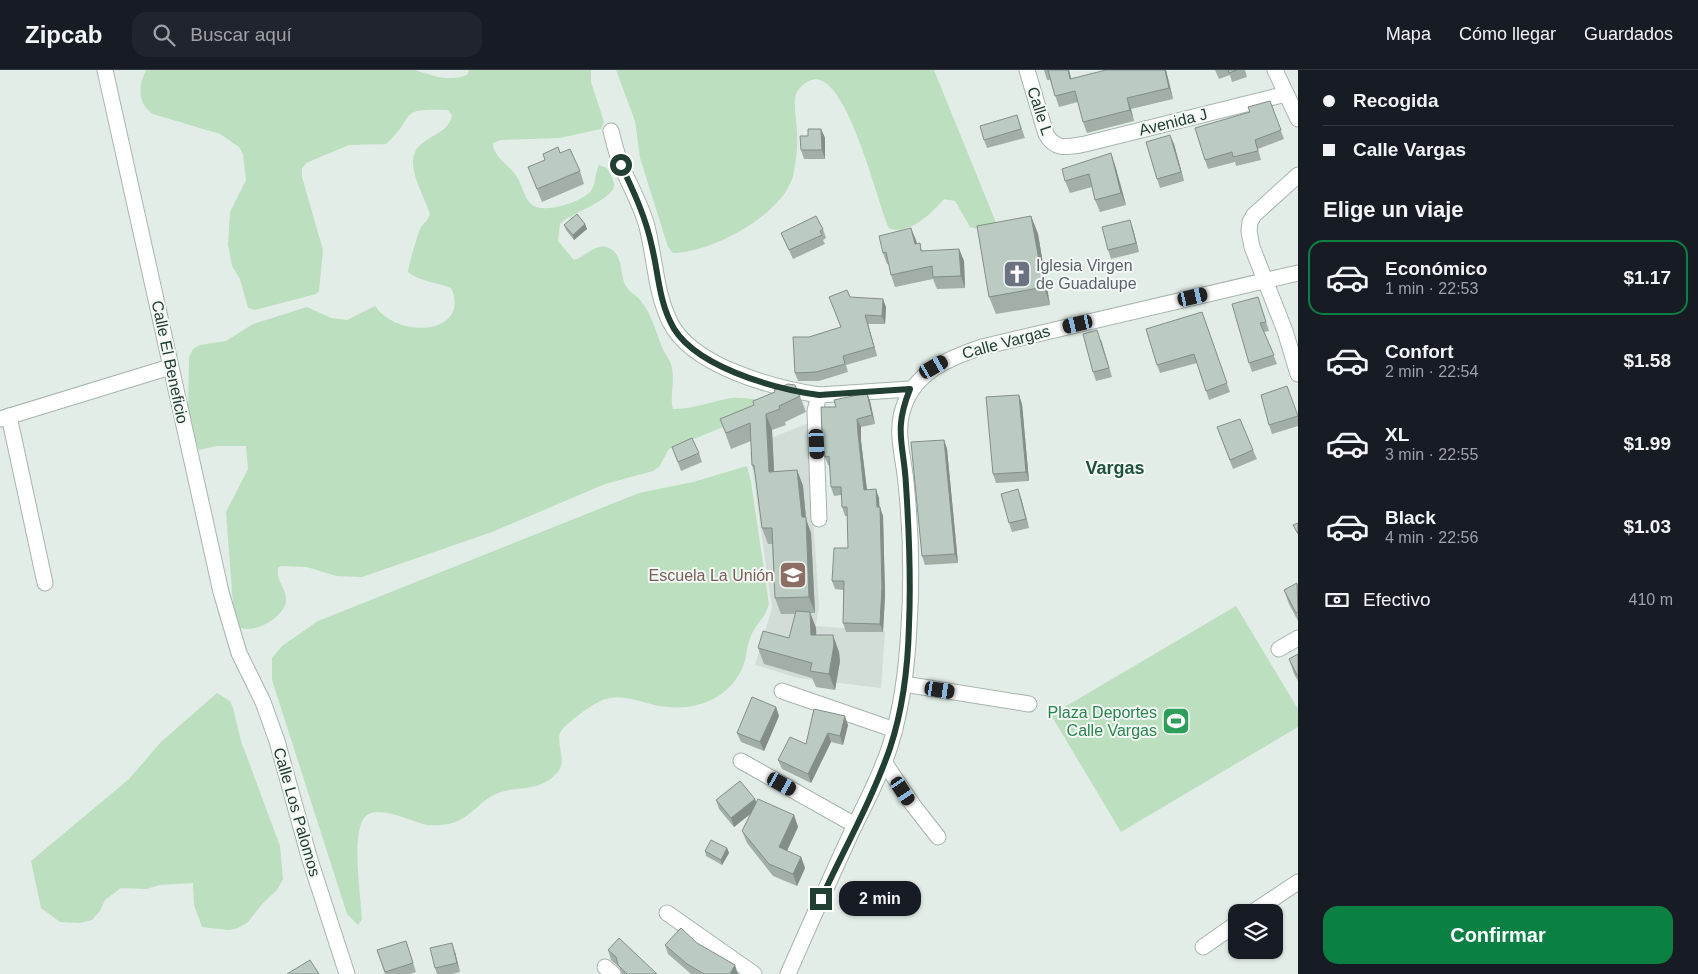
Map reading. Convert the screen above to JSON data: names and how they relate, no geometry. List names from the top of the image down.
{
  "streets": {
    "street": [
      "Calle L",
      "Avenida J",
      "Calle Vargas",
      "Calle El Beneficio",
      "Calle Los Palomos"
    ]
  },
  "crossings": [
    ["Calle L", "Avenida J"],
    ["Calle El Beneficio", "Calle Los Palomos"]
  ],
  "districts": ["Vargas"],
  "places": {
    "church": ["Iglesia Virgen de Guadalupe"],
    "school or university": ["Escuela La Unión"],
    "sports": ["Plaza Deportes Calle Vargas"]
  },
  "page": {
    "header": "Zipcab",
    "search": "Buscar aquí",
    "nav": ["Mapa", "Cómo llegar", "Guardados"],
    "banner": ["Recogida", "Calle Vargas"],
    "heading": "Elige un viaje",
    "list": [
      {
        "name": "Económico",
        "note": "1 min · 22:53",
        "value": "$1.17"
      },
      {
        "name": "Confort",
        "note": "2 min · 22:54",
        "value": "$1.58"
      },
      {
        "name": "XL",
        "note": "3 min · 22:55",
        "value": "$1.99"
      },
      {
        "name": "Black",
        "note": "4 min · 22:56",
        "value": "$1.03"
      }
    ],
    "pay": ["Efectivo", "410 m"],
    "bubble": "2 min",
    "buttons": "Confirmar"
  }
}
